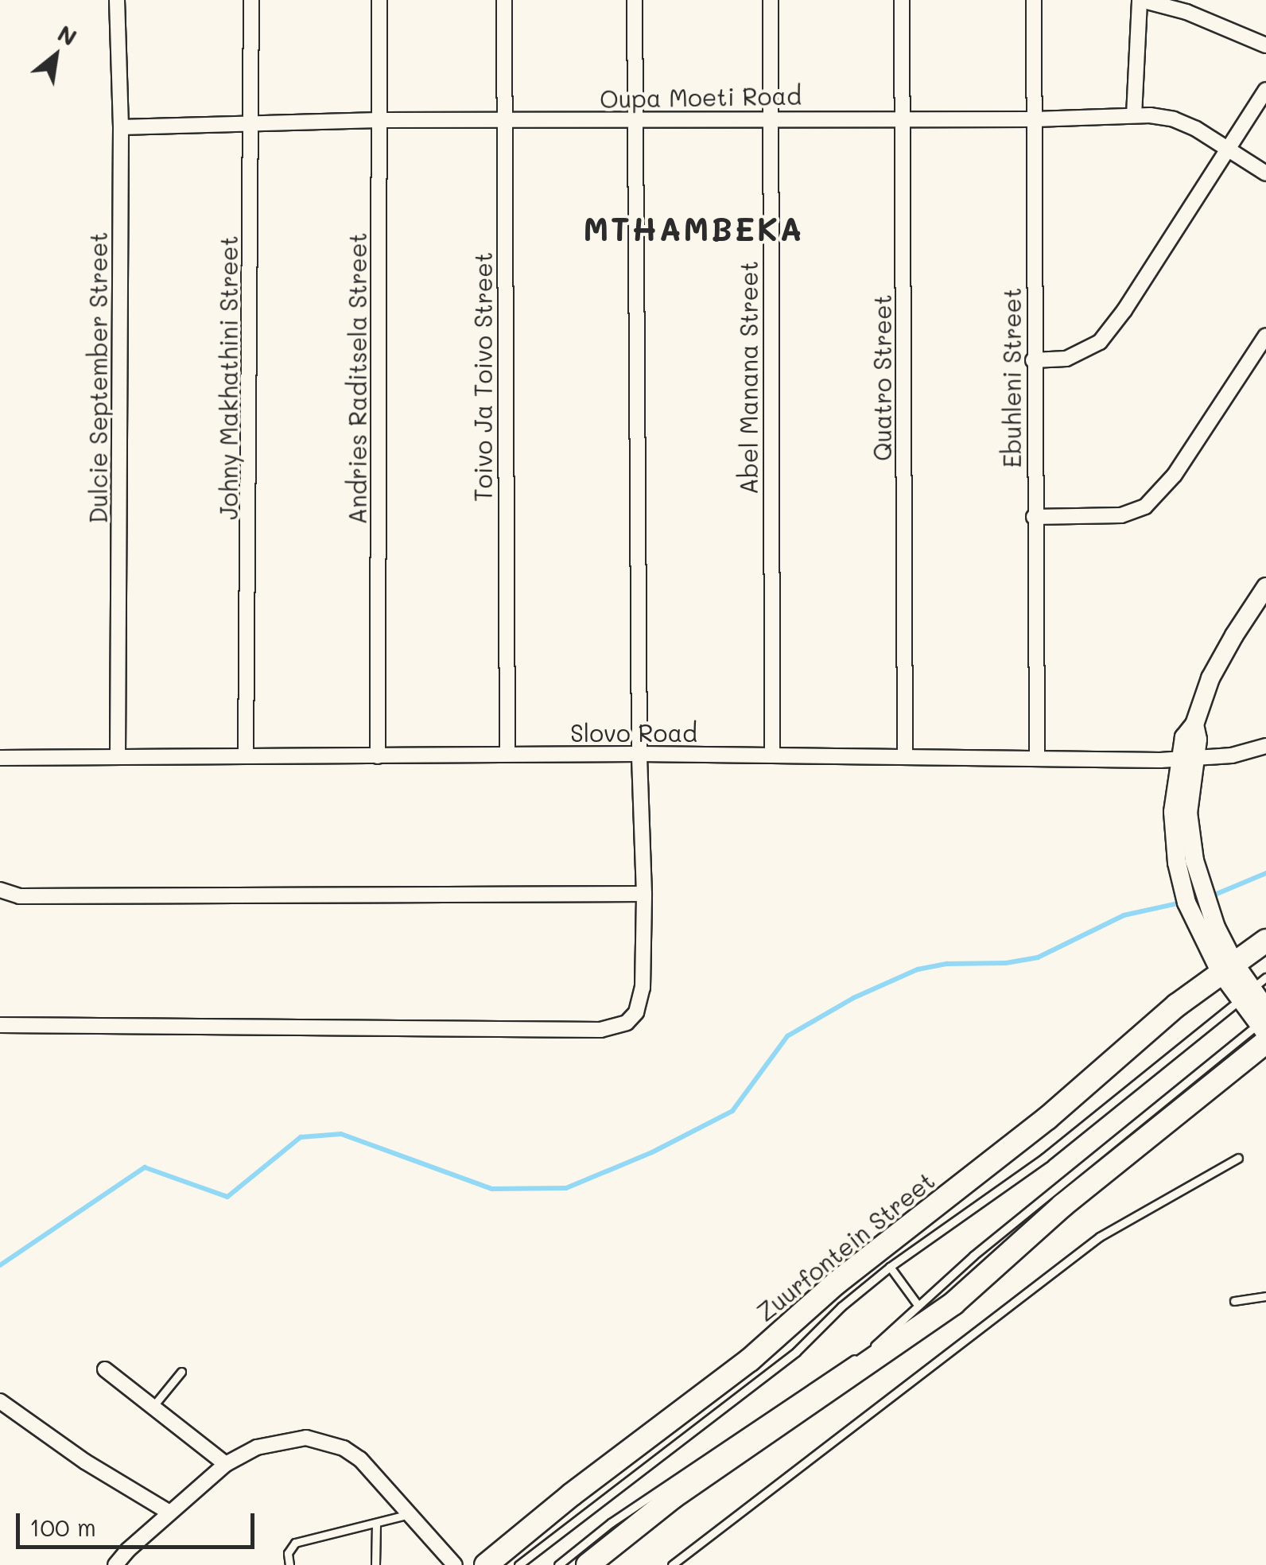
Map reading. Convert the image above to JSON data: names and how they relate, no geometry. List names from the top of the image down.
{
  "streets": {
    "main road": ["Zuurfontein Street"],
    "street": [
      "Oupa Moeti Road",
      "Toivo Ja Toivo Street",
      "Dulcie September Street",
      "Johny Makhathini Street",
      "Abel Manana Street",
      "Quatro Street",
      "Ebuhleni Street",
      "Andries Raditsela Street",
      "Slovo Road"
    ]
  },
  "crossings": [
    ["Oupa Moeti Road", "Toivo Ja Toivo Street"],
    ["Oupa Moeti Road", "Dulcie September Street"],
    ["Oupa Moeti Road", "Johny Makhathini Street"],
    ["Oupa Moeti Road", "Abel Manana Street"],
    ["Oupa Moeti Road", "Quatro Street"],
    ["Oupa Moeti Road", "Ebuhleni Street"],
    ["Oupa Moeti Road", "Andries Raditsela Street"],
    ["Toivo Ja Toivo Street", "Slovo Road"],
    ["Dulcie September Street", "Slovo Road"],
    ["Johny Makhathini Street", "Slovo Road"],
    ["Abel Manana Street", "Slovo Road"],
    ["Quatro Street", "Slovo Road"],
    ["Ebuhleni Street", "Slovo Road"],
    ["Andries Raditsela Street", "Slovo Road"]
  ],
  "districts": ["MTHAMBEKA"],
  "scale_bar": "100 m",
  "north": "top right"
}
